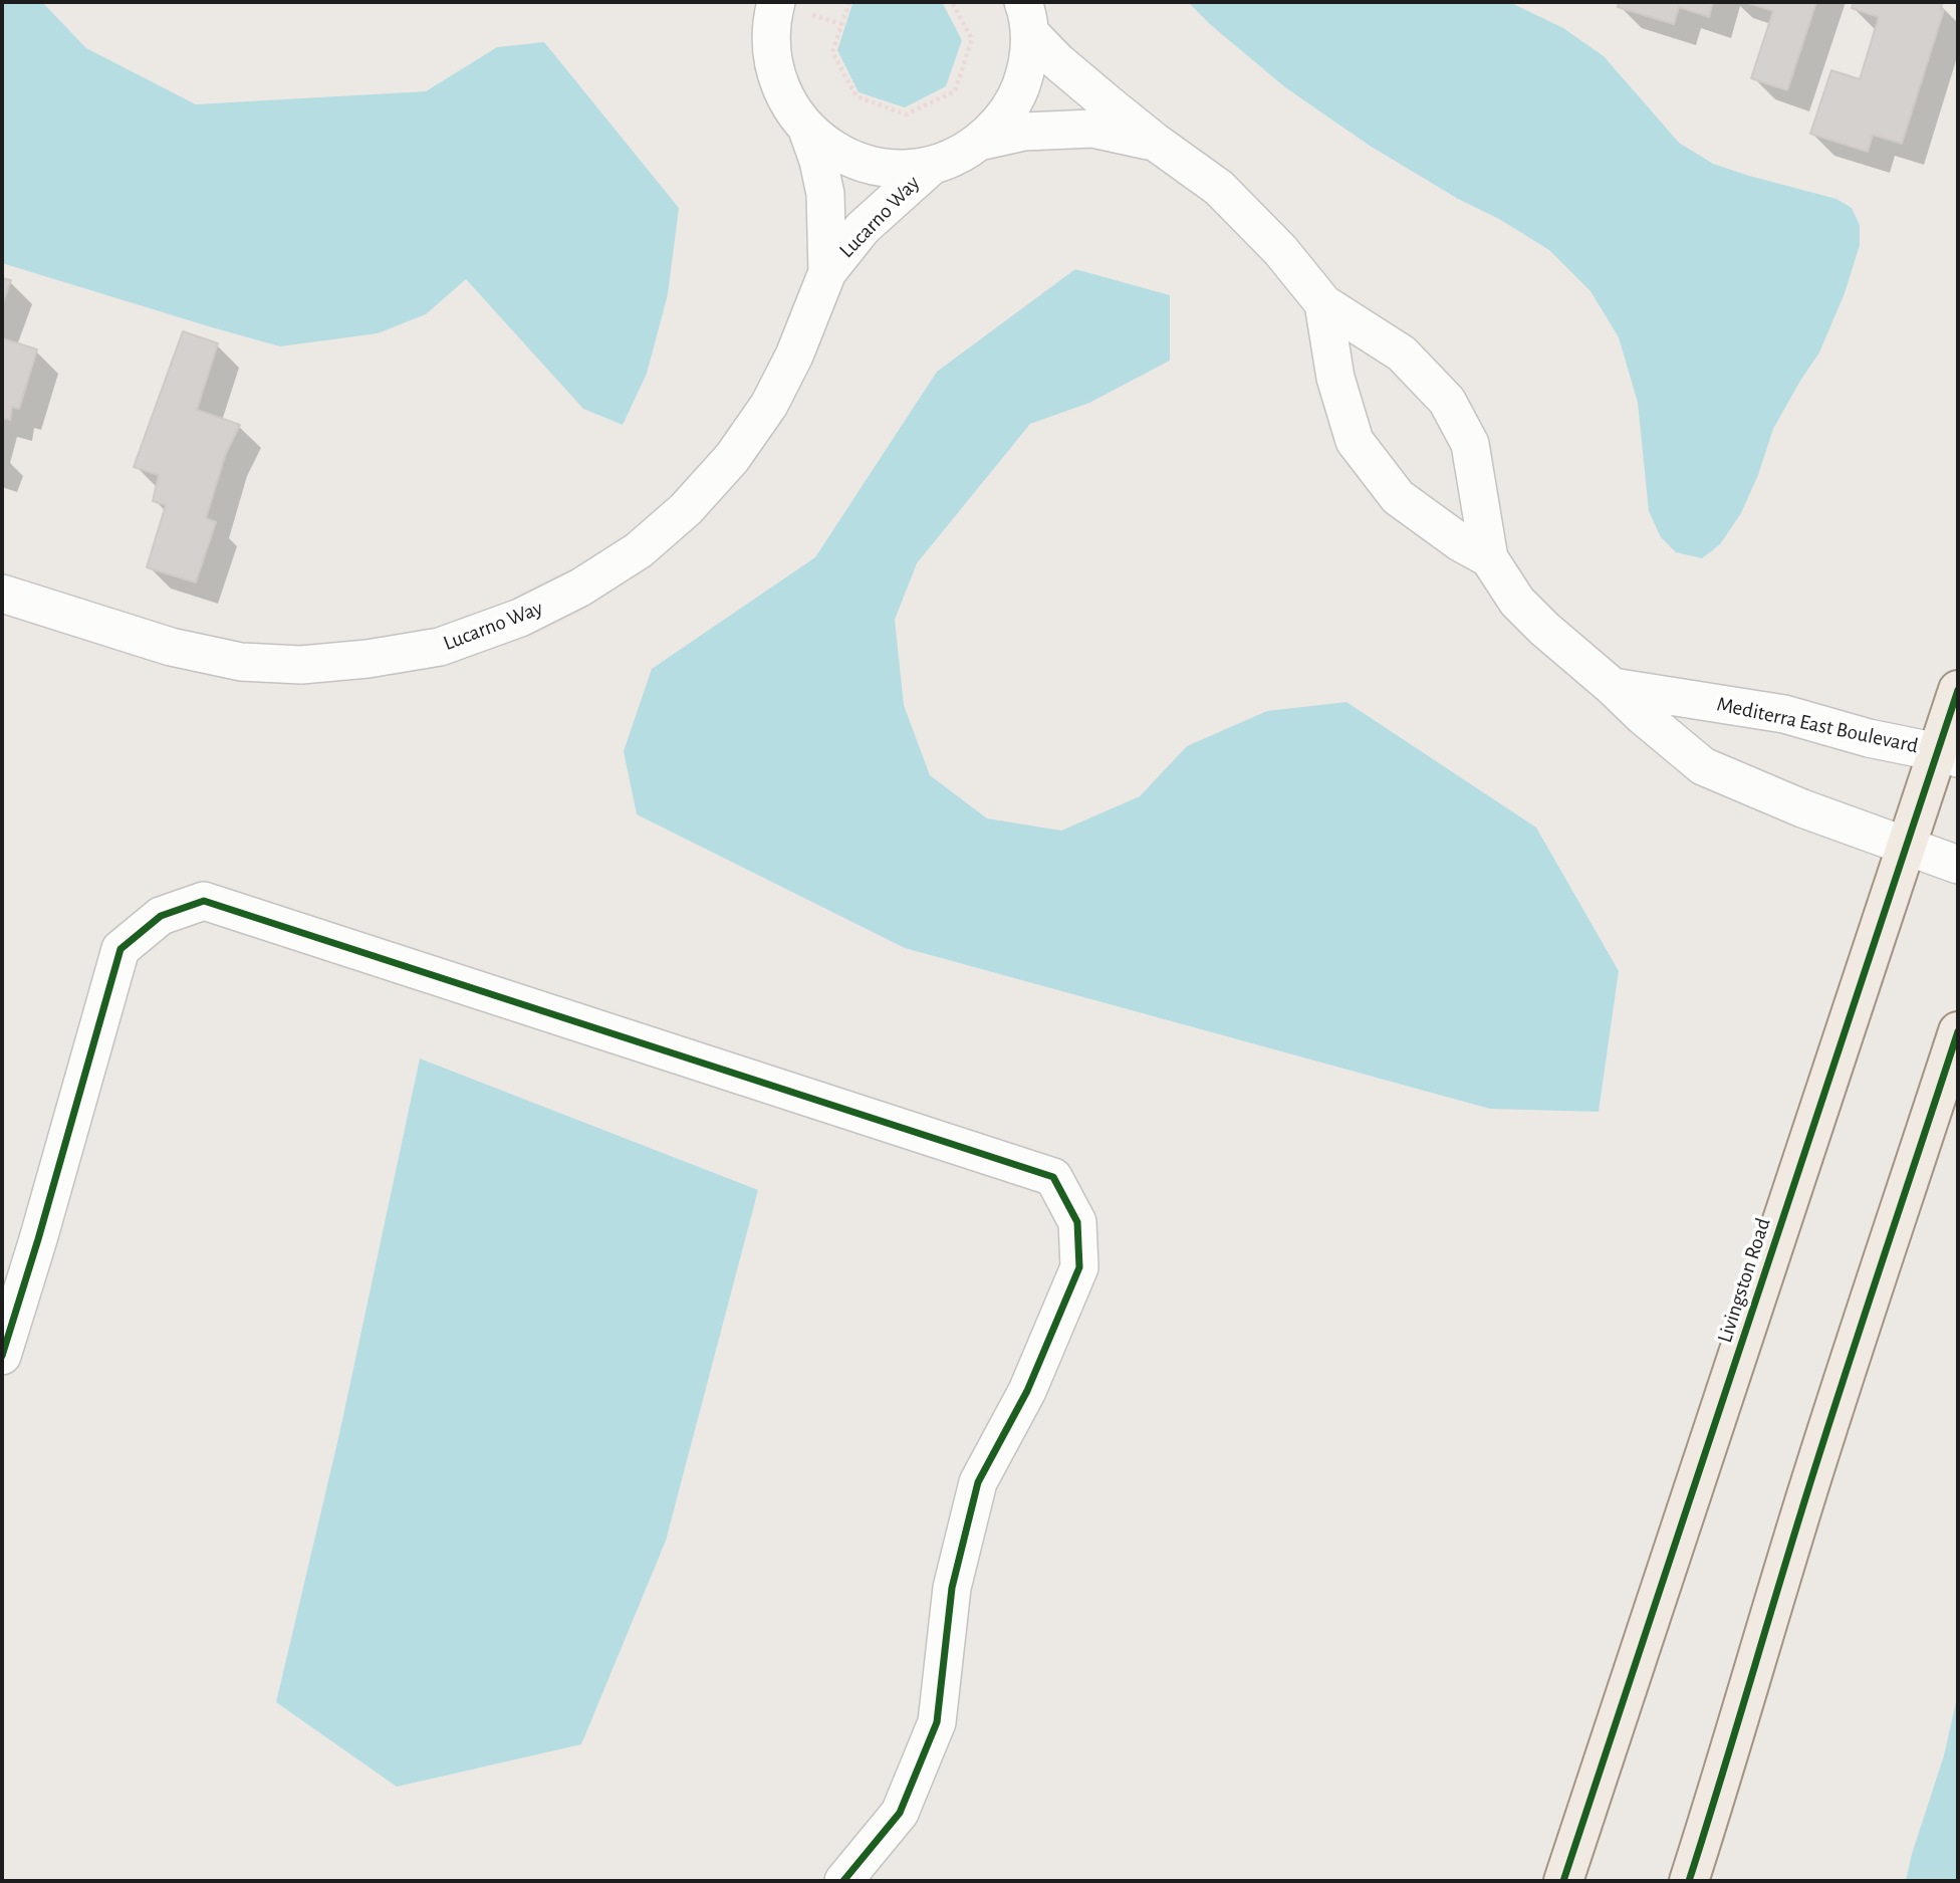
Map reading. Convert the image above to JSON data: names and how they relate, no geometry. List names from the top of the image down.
{
  "streets": {
    "main road": ["Livingston Road"],
    "street": ["Lucarno Way", "Mediterra East Boulevard"]
  },
  "crossings": [
    ["Mediterra East Boulevard", "Livingston Road"]
  ]
}
